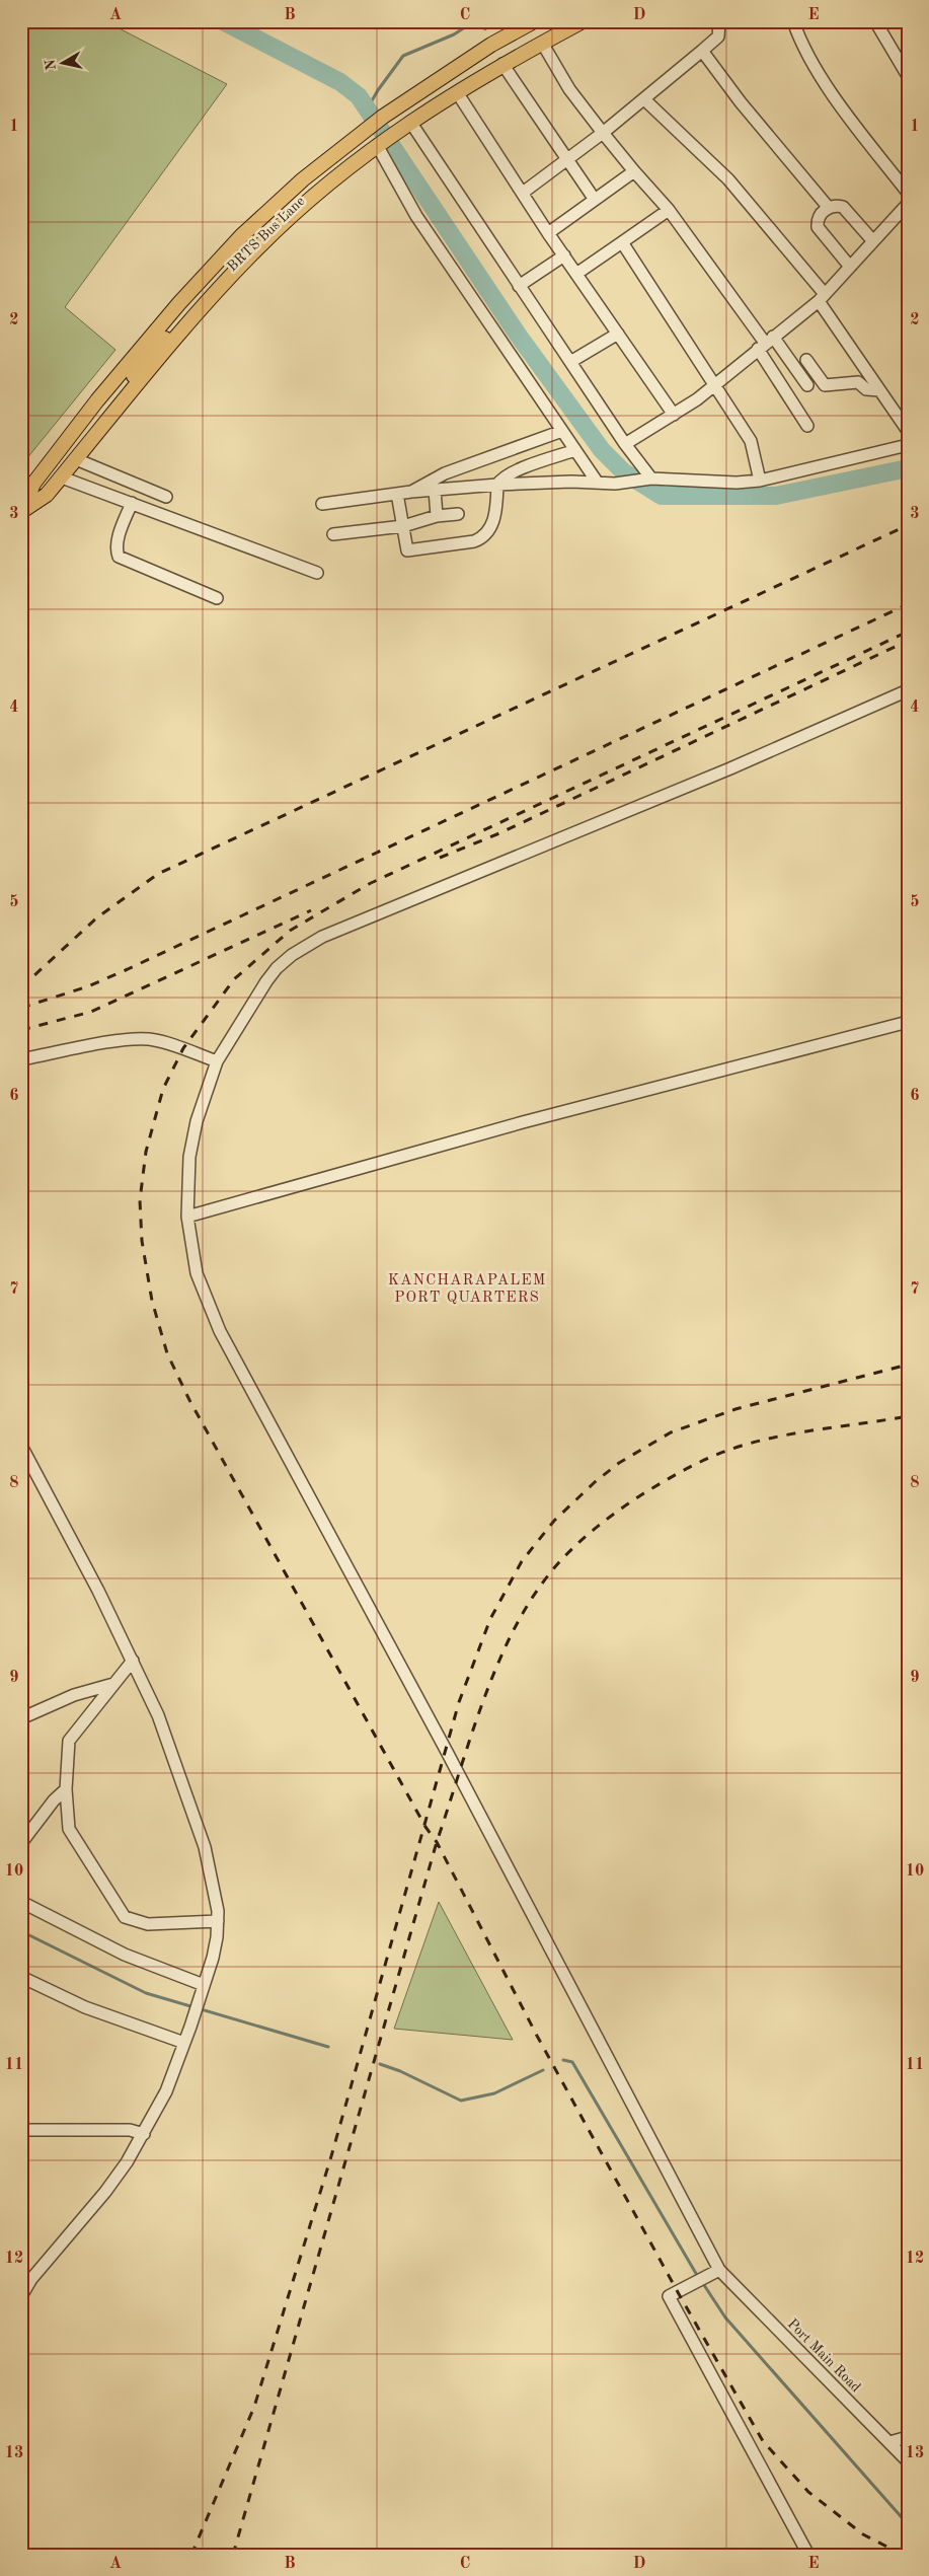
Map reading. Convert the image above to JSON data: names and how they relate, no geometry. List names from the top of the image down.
{
  "streets": {
    "main road": ["BRTS Bus Lane"],
    "street": ["Port Main Road"]
  },
  "districts": ["KANCHARAPALEM PORT QUARTERS"],
  "north": "left",
  "grid": {
    "columns": [
      "A",
      "B",
      "C",
      "D",
      "E"
    ],
    "rows": [
      "1",
      "2",
      "3",
      "4",
      "5",
      "6",
      "7",
      "8",
      "9",
      "10",
      "11",
      "12",
      "13"
    ]
  }
}
